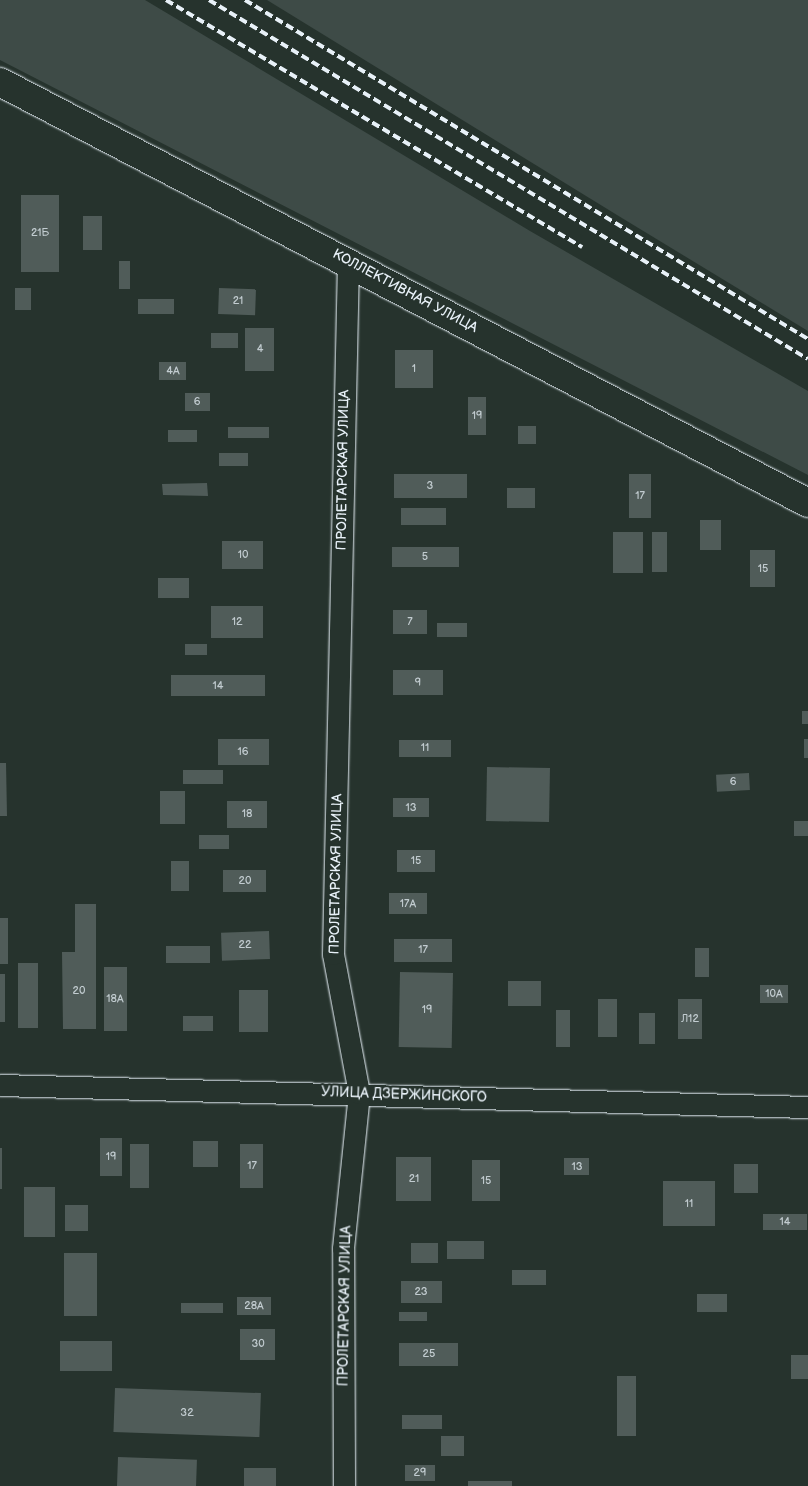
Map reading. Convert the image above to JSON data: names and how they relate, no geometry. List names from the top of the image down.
{
  "streets": {
    "street": ["КОЛЛЕКТИВНАЯ УЛИЦА", "ПРОЛЕТАРСКАЯ УЛИЦА", "УЛИЦА ДЗЕРЖИНСКОГО"]
  },
  "crossings": [
    ["КОЛЛЕКТИВНАЯ УЛИЦА", "ПРОЛЕТАРСКАЯ УЛИЦА"],
    ["ПРОЛЕТАРСКАЯ УЛИЦА", "УЛИЦА ДЗЕРЖИНСКОГО"]
  ],
  "house_numbers": [
    "21Б",
    "21",
    "4",
    "1",
    "4А",
    "6",
    "19",
    "3",
    "17",
    "10",
    "5",
    "15",
    "12",
    "7",
    "9",
    "14",
    "11",
    "16",
    "6",
    "13",
    "18",
    "15",
    "20",
    "17А",
    "22",
    "17",
    "20",
    "10А",
    "18А",
    "19",
    "Л12",
    "19",
    "17",
    "13",
    "21",
    "15",
    "11",
    "14",
    "23",
    "28А",
    "30",
    "25",
    "32",
    "29"
  ]
}
